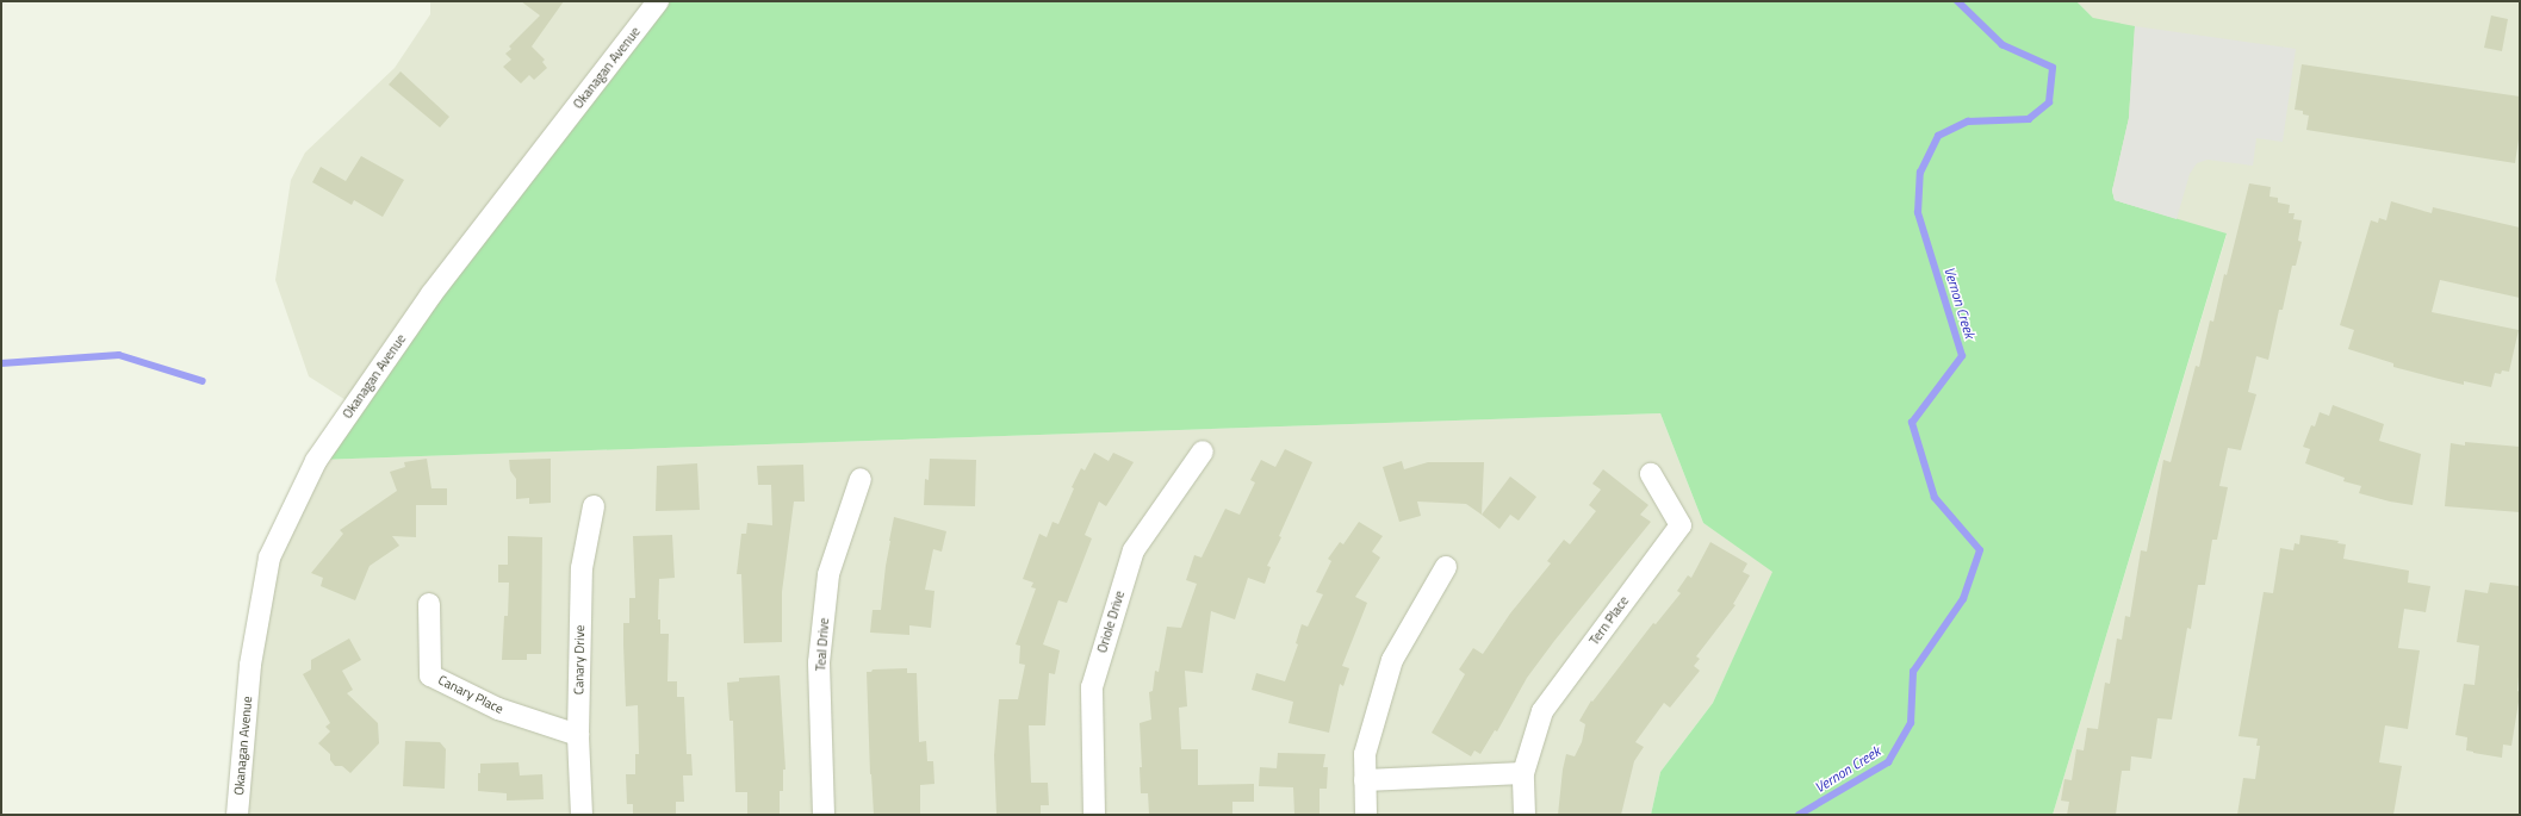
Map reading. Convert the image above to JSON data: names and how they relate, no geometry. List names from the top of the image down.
{
  "streets": {
    "street": [
      "Okanagan Avenue",
      "Tern Place",
      "Oriole Drive",
      "Teal Drive",
      "Canary Drive",
      "Canary Place"
    ]
  },
  "crossings": [
    ["Canary Drive", "Canary Place"]
  ],
  "water": ["Vernon Creek"]
}
